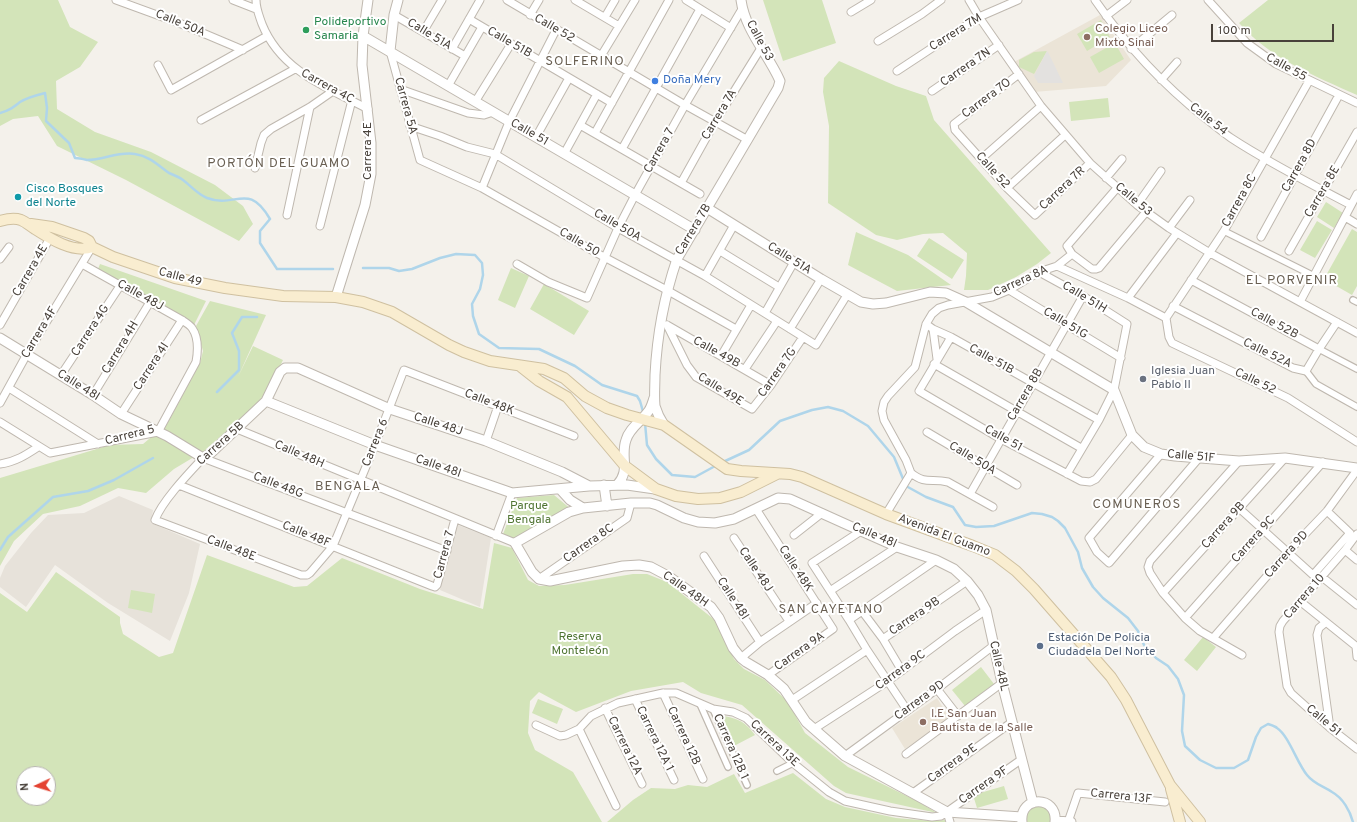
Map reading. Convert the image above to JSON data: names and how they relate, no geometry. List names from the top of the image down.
{
  "streets": {
    "main road": ["Calle 49", "Avenida El Guamo"],
    "street": [
      "Calle 50A",
      "Calle 52",
      "Carrera 7M",
      "Calle 51A",
      "Calle 53",
      "Calle 51B",
      "Carrera 7N",
      "Calle 55",
      "Carrera 4C",
      "Carrera 7O",
      "Carrera 5A",
      "Carrera 7A",
      "Calle 54",
      "Calle 51",
      "Carrera 4E",
      "Carrera 7",
      "Carrera 8D",
      "Carrera 7R",
      "Carrera 8E",
      "Carrera 8C",
      "Carrera 7B",
      "Calle 50",
      "Carrera 8A",
      "Calle 48J",
      "Calle 51H",
      "Calle 51G",
      "Calle 52B",
      "Carrera 4G",
      "Carrera 4F",
      "Carrera 4H",
      "Calle 49B",
      "Calle 52A",
      "Carrera 4I",
      "Carrera 7G",
      "Calle 48I",
      "Calle 49E",
      "Carrera 8B",
      "Calle 48K",
      "Carrera 5",
      "Carrera 6",
      "Carrera 5B",
      "Calle 48H",
      "Calle 51F",
      "Calle 48G",
      "Carrera 9B",
      "Calle 48F",
      "Calle 48l",
      "Carrera 9C",
      "Calle 48E",
      "Carrera 9D",
      "Carrera 10",
      "Carrera 9A",
      "Calle 48L",
      "Carrera 12B",
      "Carrera 12A 1",
      "Carrera 13E",
      "Carrera 12A",
      "Carrera 12B 1",
      "Carrera 9E",
      "Carrera 9F",
      "Carrera 13F"
    ]
  },
  "crossings": [
    ["Calle 50A", "Carrera 5A"],
    ["Calle 50A", "Carrera 7"],
    ["Calle 50A", "Carrera 7B"],
    ["Calle 50A", "Carrera 7G"],
    ["Calle 50A", "Carrera 8B"],
    ["Calle 52", "Carrera 7O"],
    ["Calle 52", "Carrera 7A"],
    ["Calle 52", "Carrera 7"],
    ["Calle 52", "Carrera 7R"],
    ["Calle 52", "Carrera 8C"],
    ["Calle 52", "Carrera 7B"],
    ["Carrera 7M", "Calle 53"],
    ["Calle 51A", "Carrera 7B"],
    ["Calle 51A", "Carrera 8A"],
    ["Calle 51A", "Carrera 7G"],
    ["Calle 53", "Carrera 7N"],
    ["Calle 53", "Carrera 7O"],
    ["Calle 53", "Carrera 7A"],
    ["Calle 53", "Carrera 7"],
    ["Calle 53", "Carrera 7R"],
    ["Calle 53", "Carrera 8C"],
    ["Calle 53", "Carrera 7B"],
    ["Calle 51B", "Carrera 8A"],
    ["Calle 51B", "Carrera 8B"],
    ["Calle 55", "Carrera 8D"],
    ["Calle 55", "Carrera 8C"],
    ["Carrera 4C", "Carrera 4E"],
    ["Carrera 5A", "Calle 51"],
    ["Carrera 5A", "Calle 50"],
    ["Calle 54", "Carrera 8D"],
    ["Calle 54", "Carrera 8E"],
    ["Calle 54", "Carrera 8C"],
    ["Calle 51", "Carrera 4E"],
    ["Calle 51", "Carrera 7"],
    ["Calle 51", "Carrera 7B"],
    ["Calle 51", "Carrera 8B"],
    ["Calle 51", "Calle 51F"],
    ["Calle 51", "Carrera 10"],
    ["Carrera 4E", "Avenida El Guamo"],
    ["Carrera 7", "Calle 50"],
    ["Carrera 7", "Calle 48H"],
    ["Carrera 7", "Calle 48G"],
    ["Carrera 7", "Calle 48F"],
    ["Carrera 8C", "Calle 52B"],
    ["Carrera 8C", "Calle 52A"],
    ["Carrera 8C", "Calle 48H"],
    ["Carrera 7B", "Calle 50"],
    ["Carrera 7B", "Calle 49B"],
    ["Carrera 7B", "Calle 49E"],
    ["Carrera 7B", "Avenida El Guamo"],
    ["Calle 49", "Avenida El Guamo"],
    ["Carrera 8A", "Calle 51H"],
    ["Carrera 8A", "Calle 51G"],
    ["Calle 48J", "Carrera 4G"],
    ["Calle 48J", "Carrera 4F"],
    ["Calle 48J", "Carrera 4H"],
    ["Calle 48J", "Carrera 4I"],
    ["Calle 48J", "Calle 48I"],
    ["Calle 48J", "Carrera 5"],
    ["Calle 48J", "Carrera 6"],
    ["Calle 48J", "Carrera 5B"],
    ["Calle 51H", "Calle 51G"],
    ["Calle 51H", "Carrera 8B"],
    ["Calle 51G", "Carrera 8B"],
    ["Carrera 4G", "Calle 48I"],
    ["Carrera 4F", "Calle 48I"],
    ["Carrera 4H", "Calle 48I"],
    ["Calle 49B", "Carrera 7G"],
    ["Calle 49B", "Calle 49E"],
    ["Carrera 4I", "Calle 48I"],
    ["Carrera 7G", "Calle 49E"],
    ["Calle 48I", "Carrera 5"],
    ["Calle 48I", "Carrera 6"],
    ["Calle 48I", "Carrera 5B"],
    ["Calle 48I", "Calle 48G"],
    ["Calle 48I", "Avenida El Guamo"],
    ["Calle 48K", "Carrera 6"],
    ["Calle 48K", "Calle 48l"],
    ["Calle 48K", "Carrera 9A"],
    ["Carrera 5", "Calle 48G"],
    ["Carrera 6", "Calle 48H"],
    ["Carrera 6", "Calle 48G"],
    ["Carrera 6", "Calle 48F"],
    ["Carrera 6", "Calle 48E"],
    ["Carrera 5B", "Calle 48H"],
    ["Carrera 5B", "Calle 48G"],
    ["Carrera 5B", "Calle 48F"],
    ["Carrera 5B", "Calle 48E"],
    ["Calle 48H", "Carrera 9C"],
    ["Calle 48H", "Carrera 9D"],
    ["Calle 48H", "Carrera 9A"],
    ["Calle 48H", "Carrera 13E"],
    ["Calle 48H", "Carrera 9E"],
    ["Calle 48H", "Carrera 9F"],
    ["Calle 51F", "Carrera 9B"],
    ["Calle 51F", "Carrera 9C"],
    ["Calle 51F", "Carrera 9D"],
    ["Carrera 9B", "Calle 48l"],
    ["Carrera 9B", "Calle 48L"],
    ["Calle 48l", "Calle 48L"],
    ["Carrera 9C", "Calle 48L"],
    ["Carrera 9D", "Calle 48L"],
    ["Calle 48L", "Carrera 9E"],
    ["Calle 48L", "Carrera 9F"],
    ["Carrera 12B", "Carrera 13E"],
    ["Carrera 12A 1", "Carrera 13E"],
    ["Carrera 13E", "Carrera 12A"],
    ["Carrera 13E", "Carrera 12B 1"],
    ["Carrera 13E", "Carrera 9F"]
  ],
  "districts": [
    "SOLFERINO",
    "PORTÓN DEL GUAMO",
    "EL PORVENIR",
    "BENGALA",
    "COMUNEROS",
    "SAN CAYETANO"
  ],
  "parks": ["Parque Bengala", "Reserva Monteleón"],
  "places": [
    "Polideportivo Samaria",
    "Colegio Liceo Mixto Sinai",
    "Doña Mery",
    "Cisco Bosques del Norte",
    "Iglesia Juan Pablo II",
    "Estación De Policia Ciudadela Del Norte",
    "I.E San Juan Bautista de la Salle"
  ],
  "scale_bar": "100 m",
  "north": "left"
}
